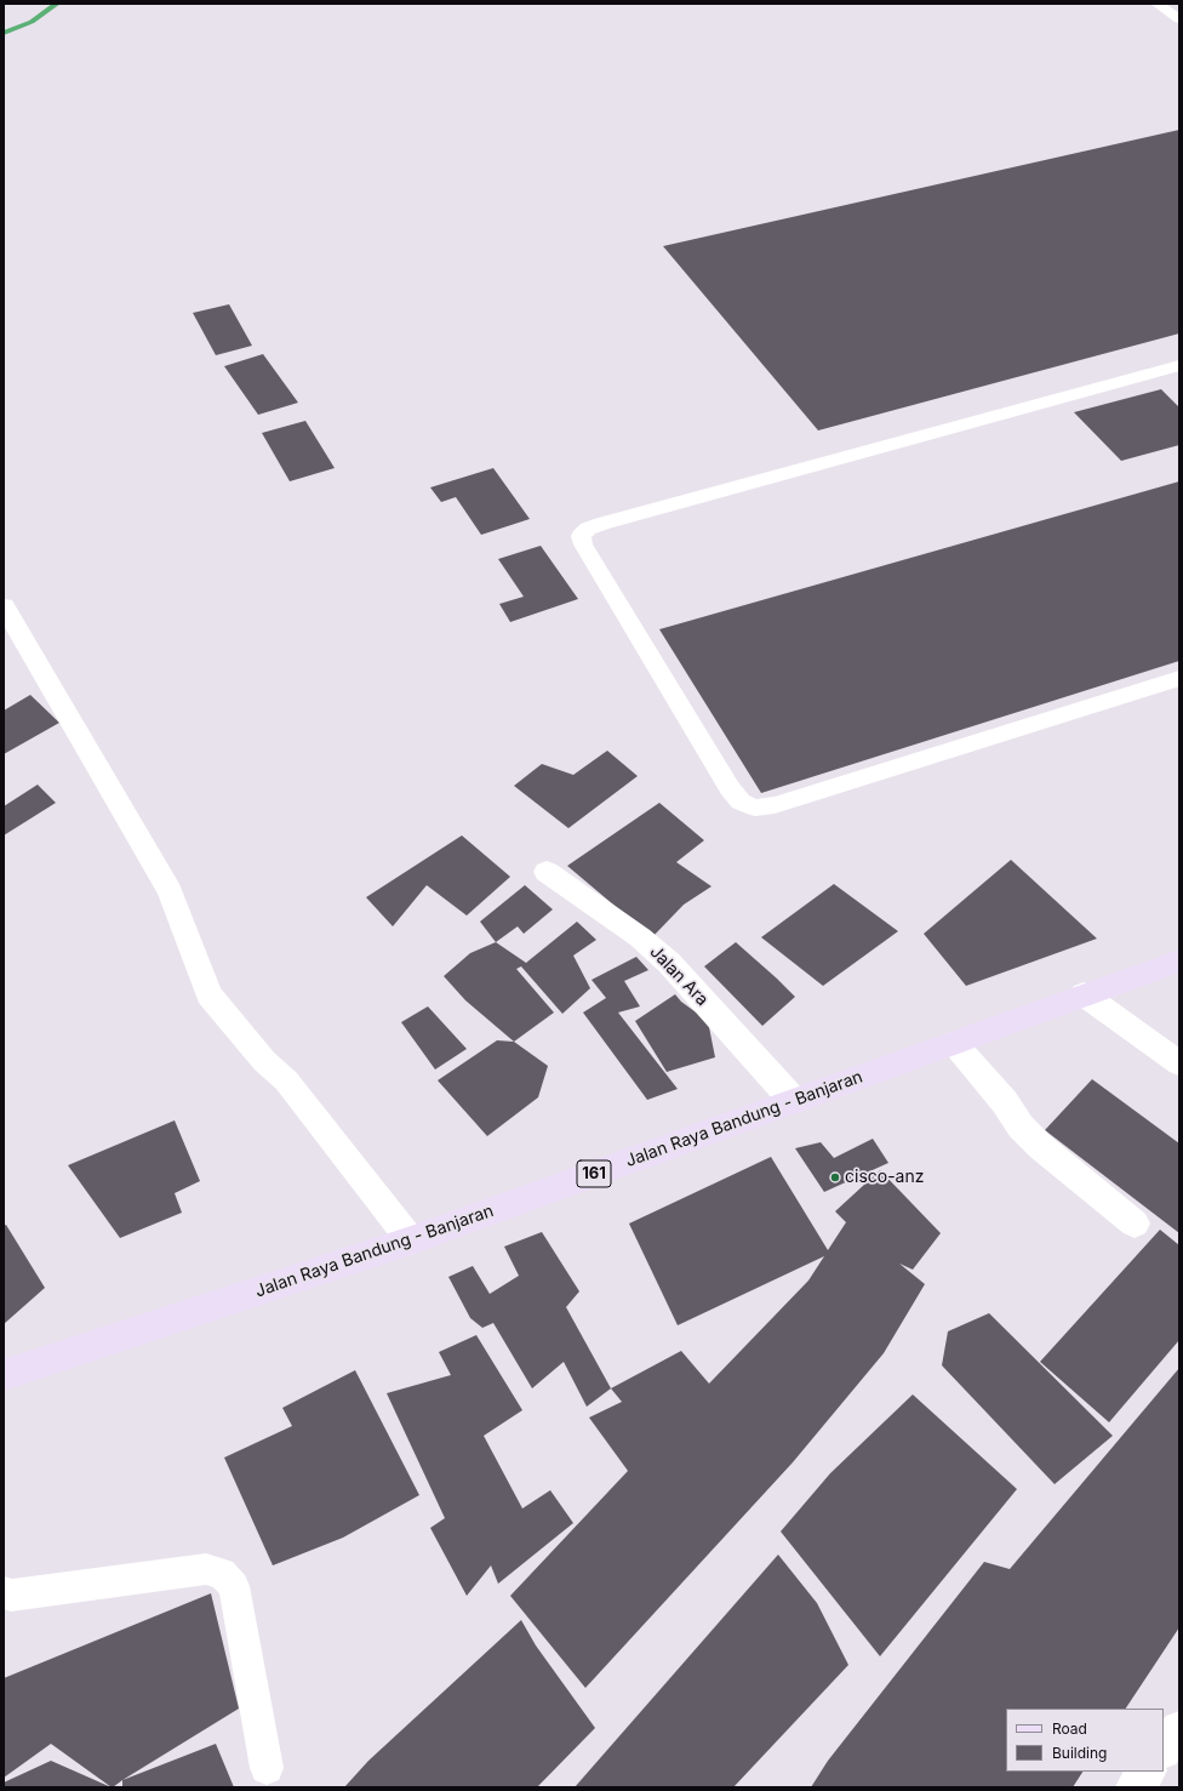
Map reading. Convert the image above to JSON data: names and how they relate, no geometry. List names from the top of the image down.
{
  "streets": {
    "main road": ["Jalan Raya Bandung - Banjaran", "161"],
    "street": ["Jalan Ara"]
  },
  "crossings": [
    ["Jalan Ara", "Jalan Raya Bandung - Banjaran"]
  ],
  "places": ["cisco-anz"],
  "legend": ["Road", "Building"]
}
